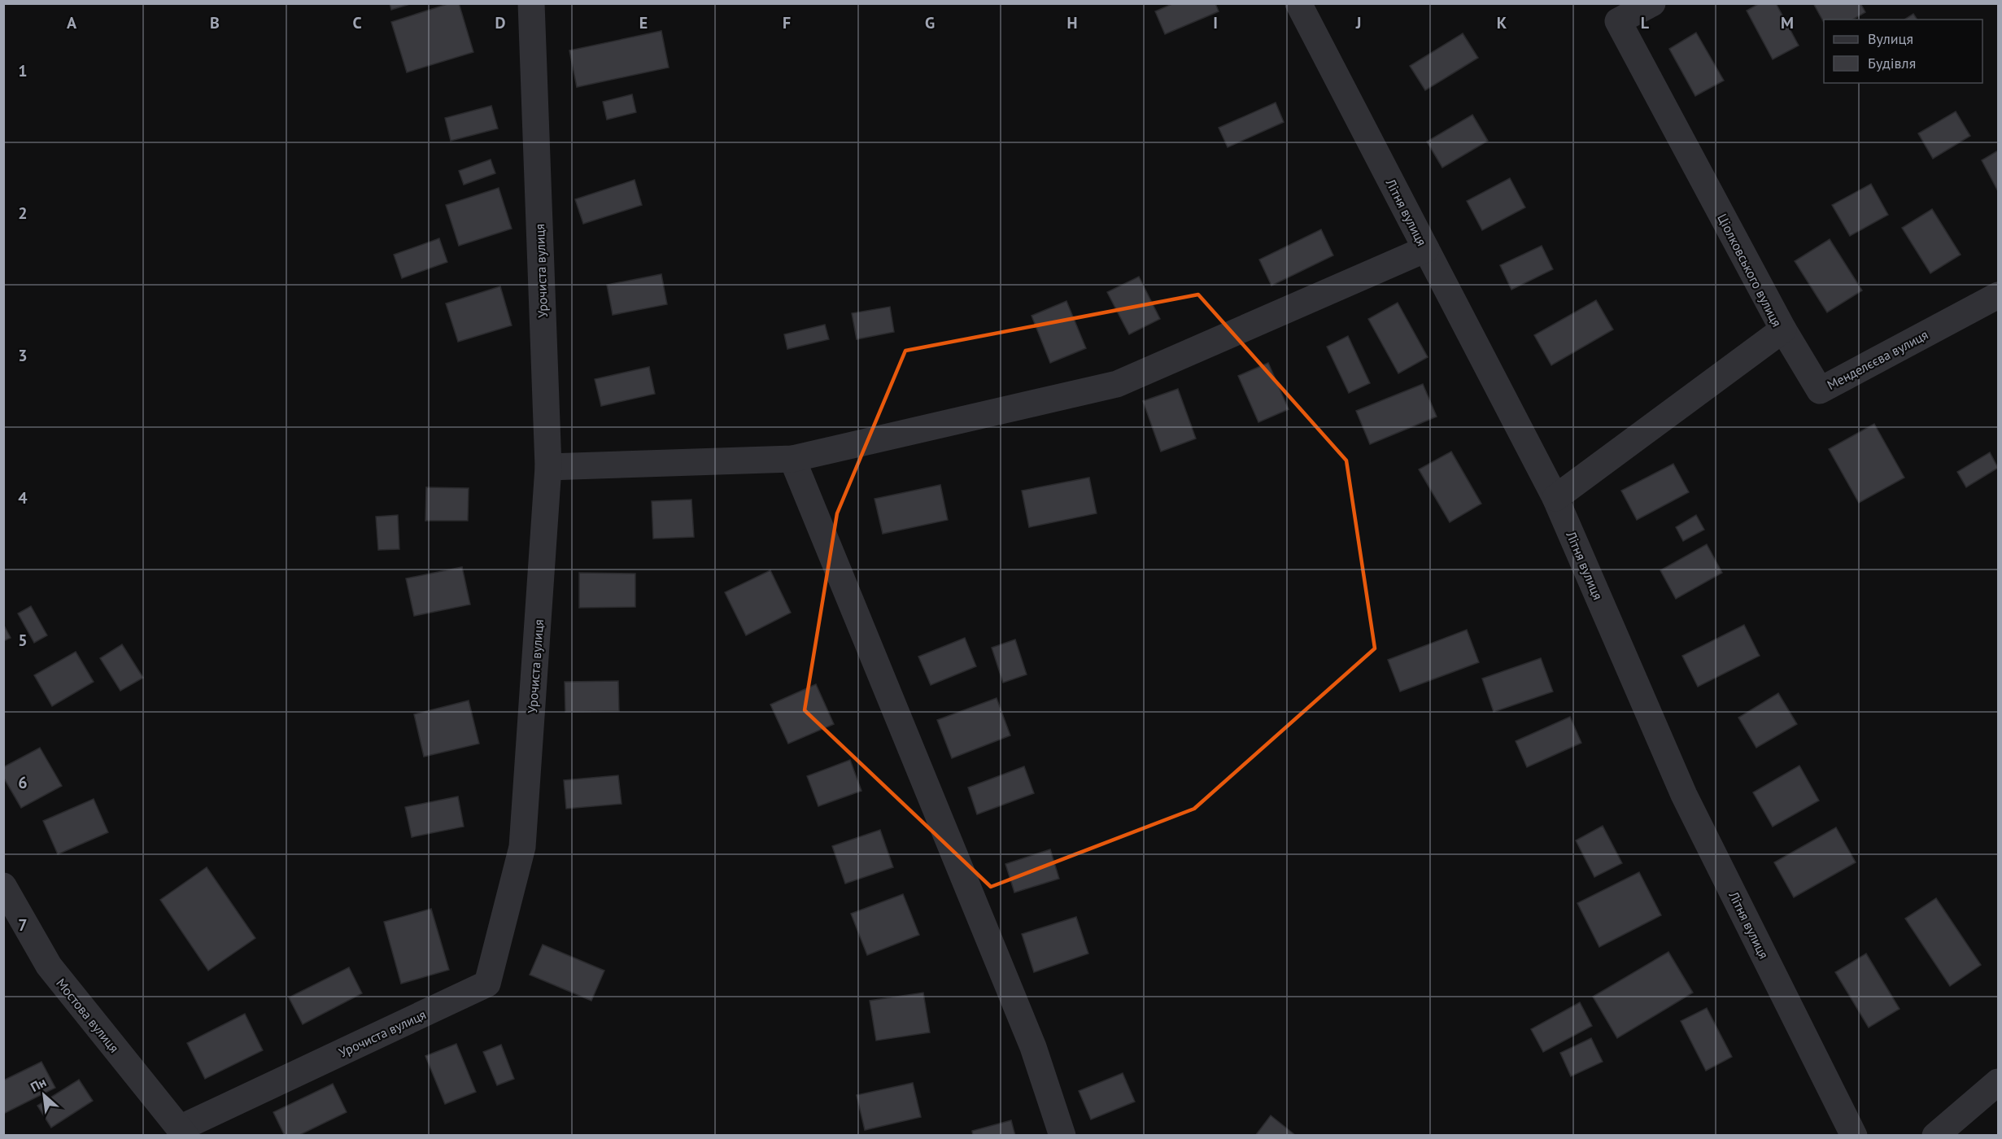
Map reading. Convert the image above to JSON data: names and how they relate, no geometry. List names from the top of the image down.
{
  "streets": {
    "street": [
      "Літня вулиця",
      "Ціолковського вулиця",
      "Урочиста вулиця",
      "Менделєєва вулиця",
      "Мостова вулиця"
    ]
  },
  "crossings": [
    ["Літня вулиця", "Ціолковського вулиця"],
    ["Ціолковського вулиця", "Менделєєва вулиця"],
    ["Урочиста вулиця", "Мостова вулиця"]
  ],
  "legend": ["Вулиця", "Будівля"],
  "north": "top left",
  "grid": {
    "columns": [
      "A",
      "B",
      "C",
      "D",
      "E",
      "F",
      "G",
      "H",
      "I",
      "J",
      "K",
      "L",
      "M"
    ],
    "rows": [
      "1",
      "2",
      "3",
      "4",
      "5",
      "6",
      "7"
    ]
  }
}
